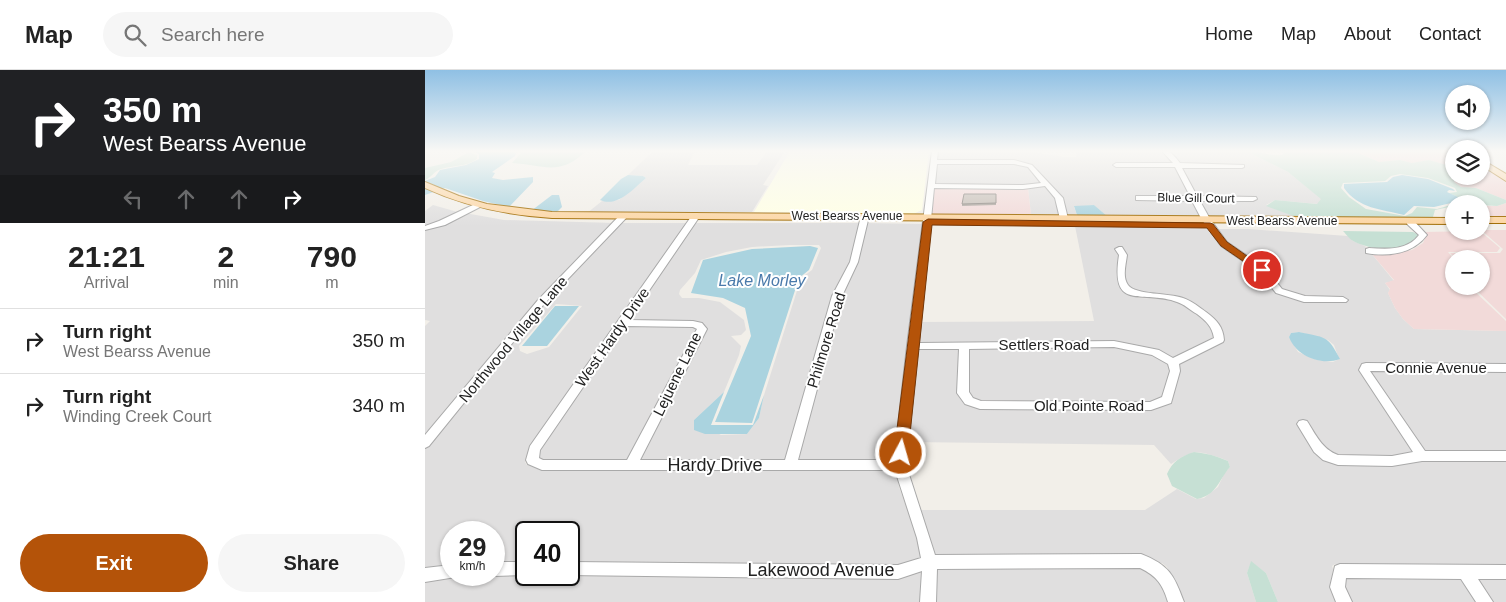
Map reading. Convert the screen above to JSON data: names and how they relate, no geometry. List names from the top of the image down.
{
  "streets": {
    "main road": ["West Bearss Avenue"],
    "street": [
      "Blue Gill Court",
      "West Hardy Drive",
      "Northwood Village Lane",
      "Philmore Road",
      "Settlers Road",
      "Connie Avenue",
      "Lejuene Lane",
      "Old Pointe Road",
      "Hardy Drive",
      "Lakewood Avenue"
    ]
  },
  "crossings": [
    ["West Bearss Avenue", "West Hardy Drive"],
    ["West Bearss Avenue", "Northwood Village Lane"],
    ["West Bearss Avenue", "Philmore Road"],
    ["West Hardy Drive", "Lejuene Lane"],
    ["West Hardy Drive", "Hardy Drive"],
    ["Philmore Road", "Hardy Drive"],
    ["Settlers Road", "Old Pointe Road"],
    ["Lejuene Lane", "Hardy Drive"]
  ],
  "water": ["Lake Morley"],
  "page": {
    "header": "Map",
    "search": "Search here",
    "nav": [
      "Home",
      "Map",
      "About",
      "Contact"
    ],
    "turn": ["350 m", "West Bearss Avenue"],
    "map_buttons": ["+", "−"],
    "eta": [
      "21:21",
      "Arrival",
      "2",
      "min",
      "790",
      "m"
    ],
    "list": [
      {
        "name": "Turn right",
        "note": "West Bearss Avenue",
        "value": "350 m"
      },
      {
        "name": "Turn right",
        "note": "Winding Creek Court",
        "value": "340 m"
      }
    ],
    "speed": "29 km/h",
    "limit": "40",
    "buttons": ["Exit", "Share"]
  }
}
